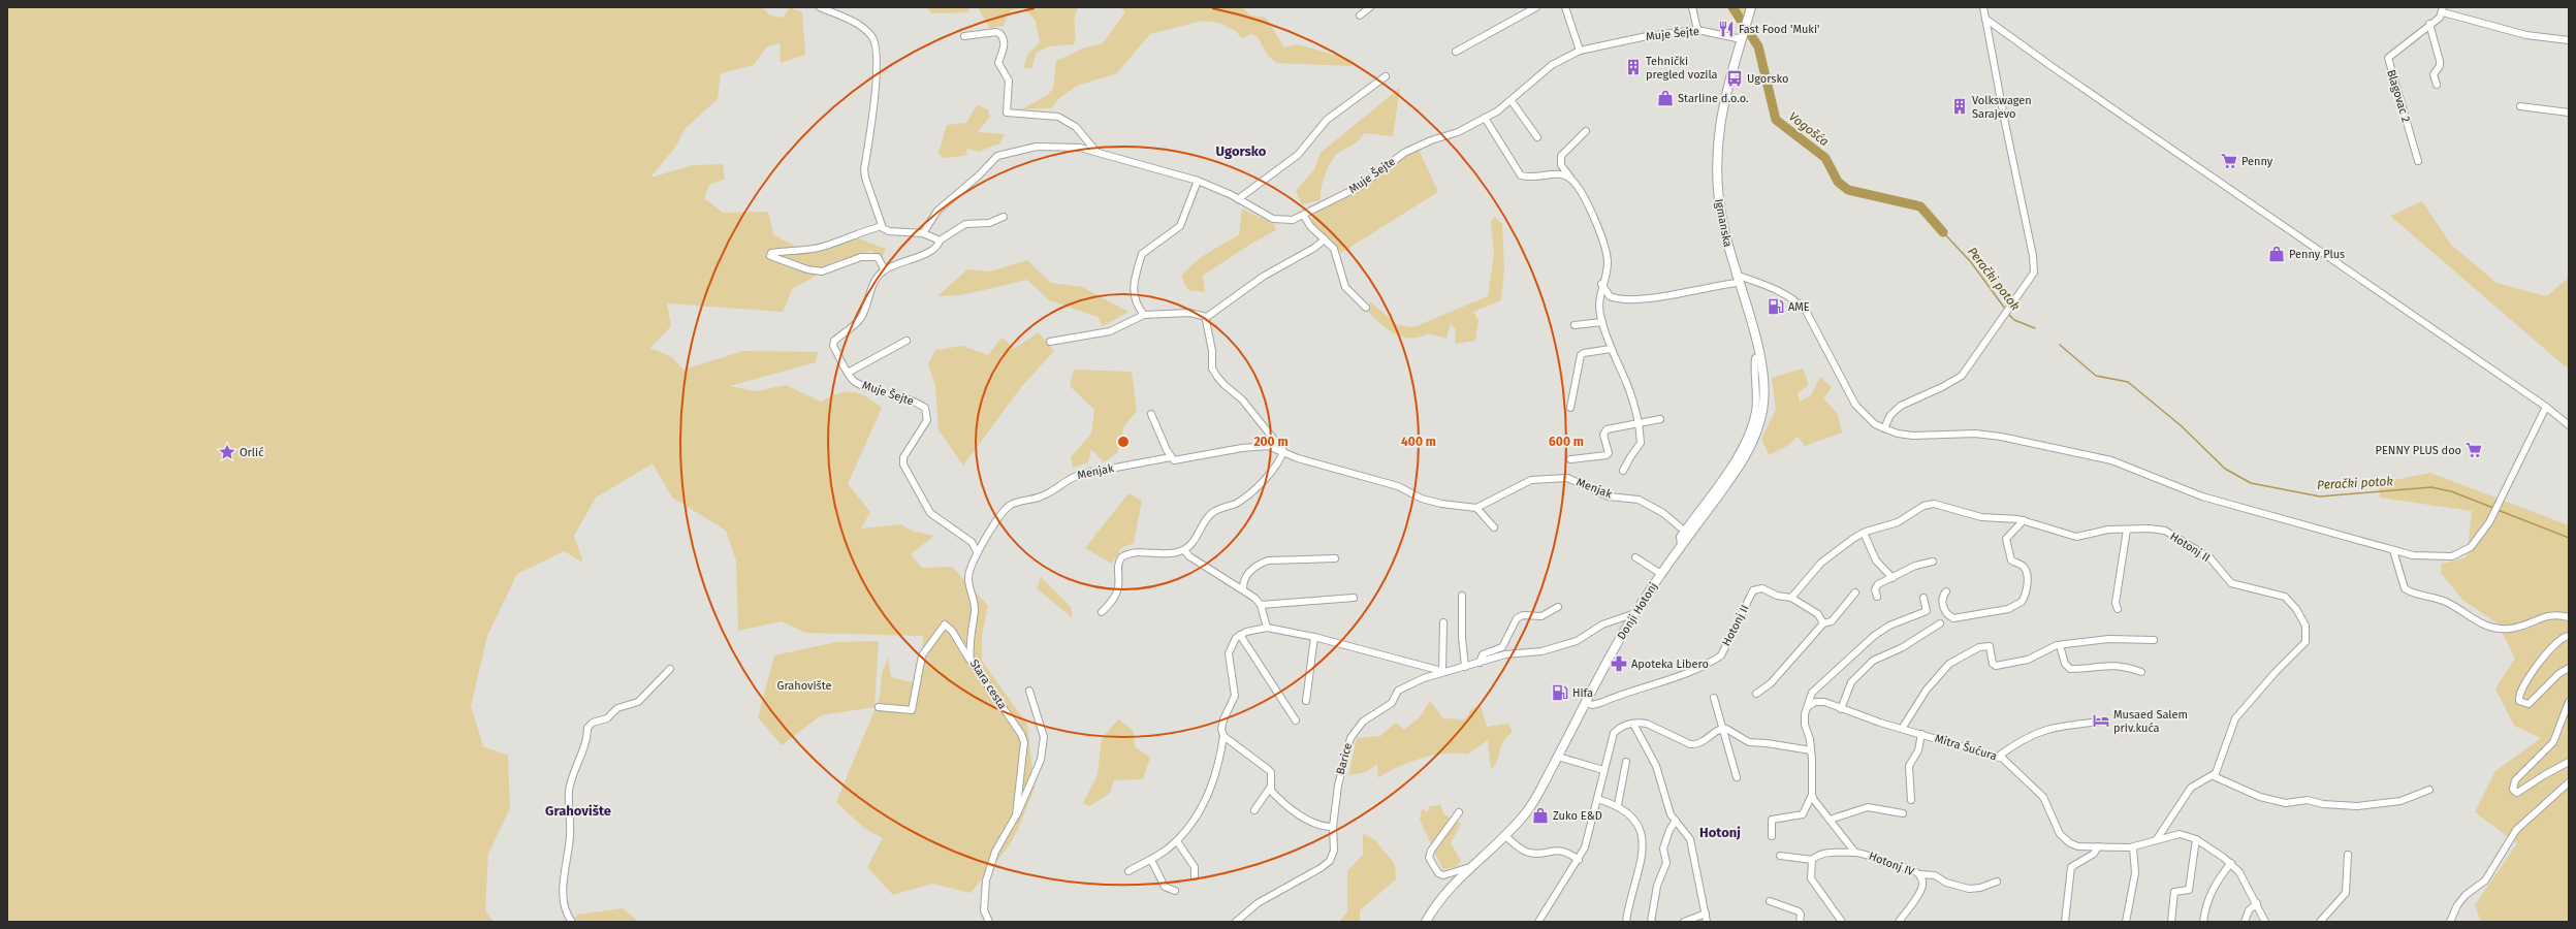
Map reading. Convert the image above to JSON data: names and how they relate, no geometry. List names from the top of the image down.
{
  "streets": {
    "main road": ["Igmanska", "Donji Hotonj"],
    "street": [
      "Muje Šejte",
      "Blagovac 2",
      "Menjak",
      "Hotonj II",
      "Stara cesta",
      "Mitra Šućura",
      "Barice",
      "Hotonj IV"
    ]
  },
  "crossings": [
    ["Muje Šejte", "Igmanska"],
    ["Muje Šejte", "Menjak"],
    ["Muje Šejte", "Stara cesta"],
    ["Igmanska", "Donji Hotonj"],
    ["Menjak", "Stara cesta"],
    ["Hotonj II", "Donji Hotonj"],
    ["Donji Hotonj", "Barice"]
  ],
  "districts": ["Ugorsko", "Grahovište", "Hotonj"],
  "water": ["Vogošća", "Perački potok"],
  "parks": ["Grahovište"],
  "places": {
    "restaurant": ["Fast Food 'Muki'"],
    "building": ["Tehnički pregled vozila", "Volkswagen Sarajevo"],
    "bus stop": ["Ugorsko"],
    "shop": ["Starline d.o.o.", "Penny Plus", "Zuko E&D"],
    "supermarket": ["Penny", "PENNY PLUS doo"],
    "fuel station": ["AME", "Hifa"],
    "place": ["Orlić"],
    "pharmacy": ["Apoteka Libero"],
    "hotel": ["Musaed Salem priv.kuća"]
  },
  "rings": ["200 m", "400 m", "600 m"]
}
